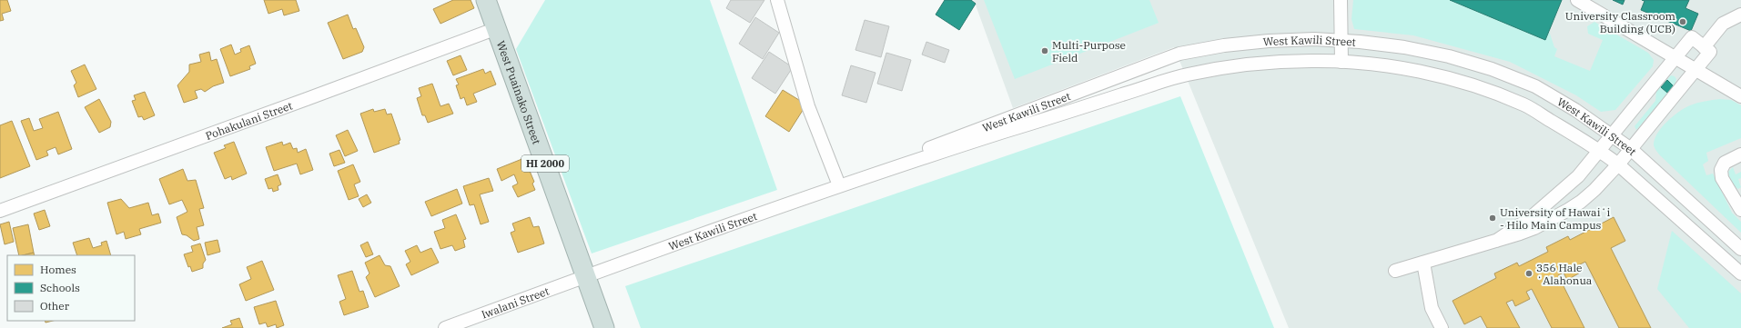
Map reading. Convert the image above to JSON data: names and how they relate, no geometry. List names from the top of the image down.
{
  "streets": {
    "highway": ["West Puainako Street", "HI 2000"],
    "street": ["West Kawili Street", "Pohakulani Street", "Iwalani Street"]
  },
  "crossings": [
    ["West Kawili Street", "West Puainako Street"],
    ["West Kawili Street", "Iwalani Street"],
    ["West Puainako Street", "Pohakulani Street"],
    ["West Puainako Street", "Iwalani Street"]
  ],
  "places": [
    "University Classroom Building (UCB)",
    "Multi-Purpose Field",
    "University of Hawaiʻi - Hilo Main Campus",
    "356 Hale ʻAlahonua"
  ],
  "legend": ["Homes", "Schools", "Other"]
}
